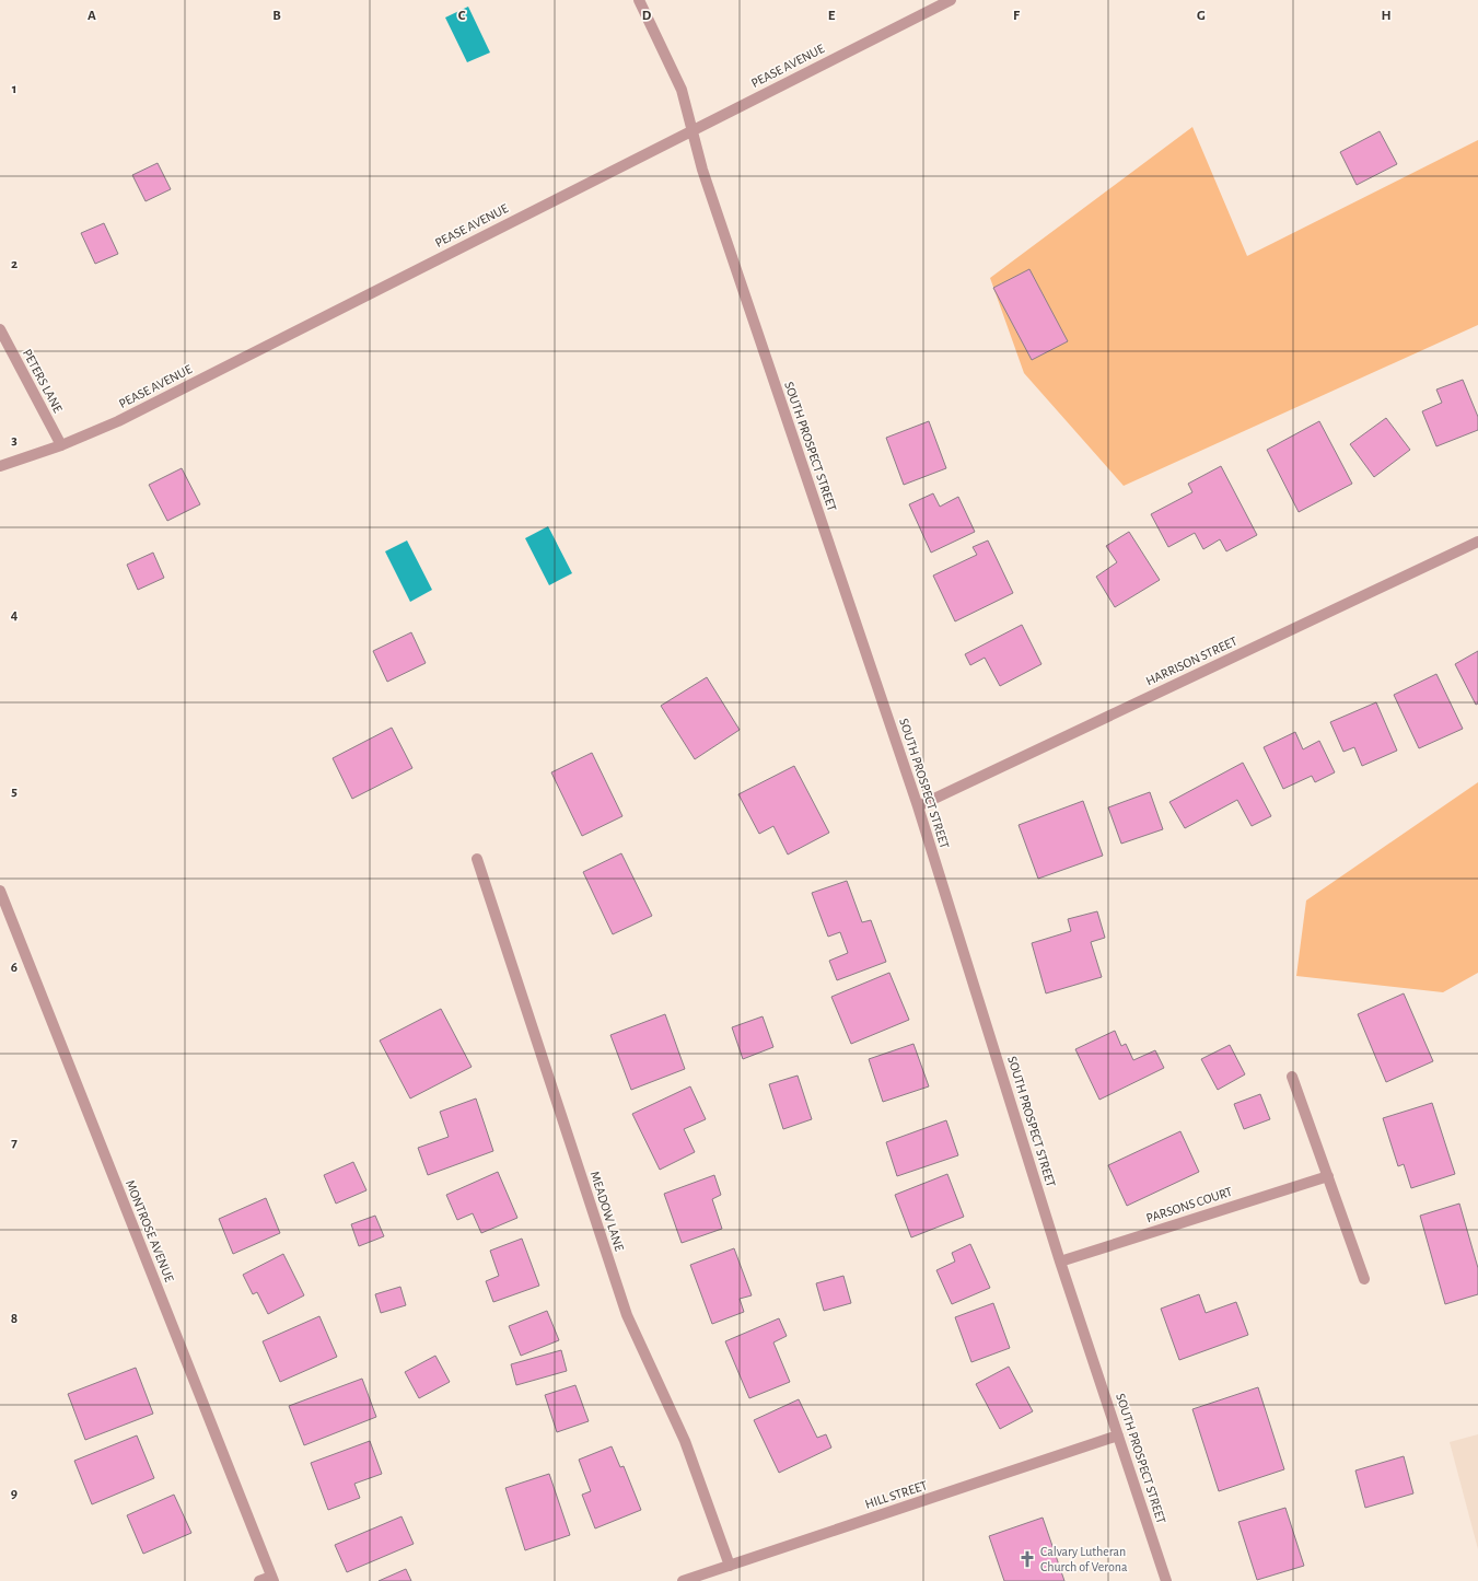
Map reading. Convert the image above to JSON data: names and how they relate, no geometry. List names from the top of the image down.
{
  "streets": {
    "street": [
      "PEASE AVENUE",
      "PETERS LANE",
      "SOUTH PROSPECT STREET",
      "HARRISON STREET",
      "PARSONS COURT",
      "MEADOW LANE",
      "MONTROSE AVENUE",
      "HILL STREET"
    ]
  },
  "crossings": [
    ["PEASE AVENUE", "PETERS LANE"],
    ["PEASE AVENUE", "SOUTH PROSPECT STREET"],
    ["SOUTH PROSPECT STREET", "HARRISON STREET"],
    ["SOUTH PROSPECT STREET", "PARSONS COURT"],
    ["SOUTH PROSPECT STREET", "HILL STREET"],
    ["MEADOW LANE", "HILL STREET"]
  ],
  "places": {
    "church": ["Calvary Lutheran Church of Verona"]
  },
  "grid": {
    "columns": [
      "A",
      "B",
      "C",
      "D",
      "E",
      "F",
      "G",
      "H"
    ],
    "rows": [
      "1",
      "2",
      "3",
      "4",
      "5",
      "6",
      "7",
      "8",
      "9"
    ]
  }
}
